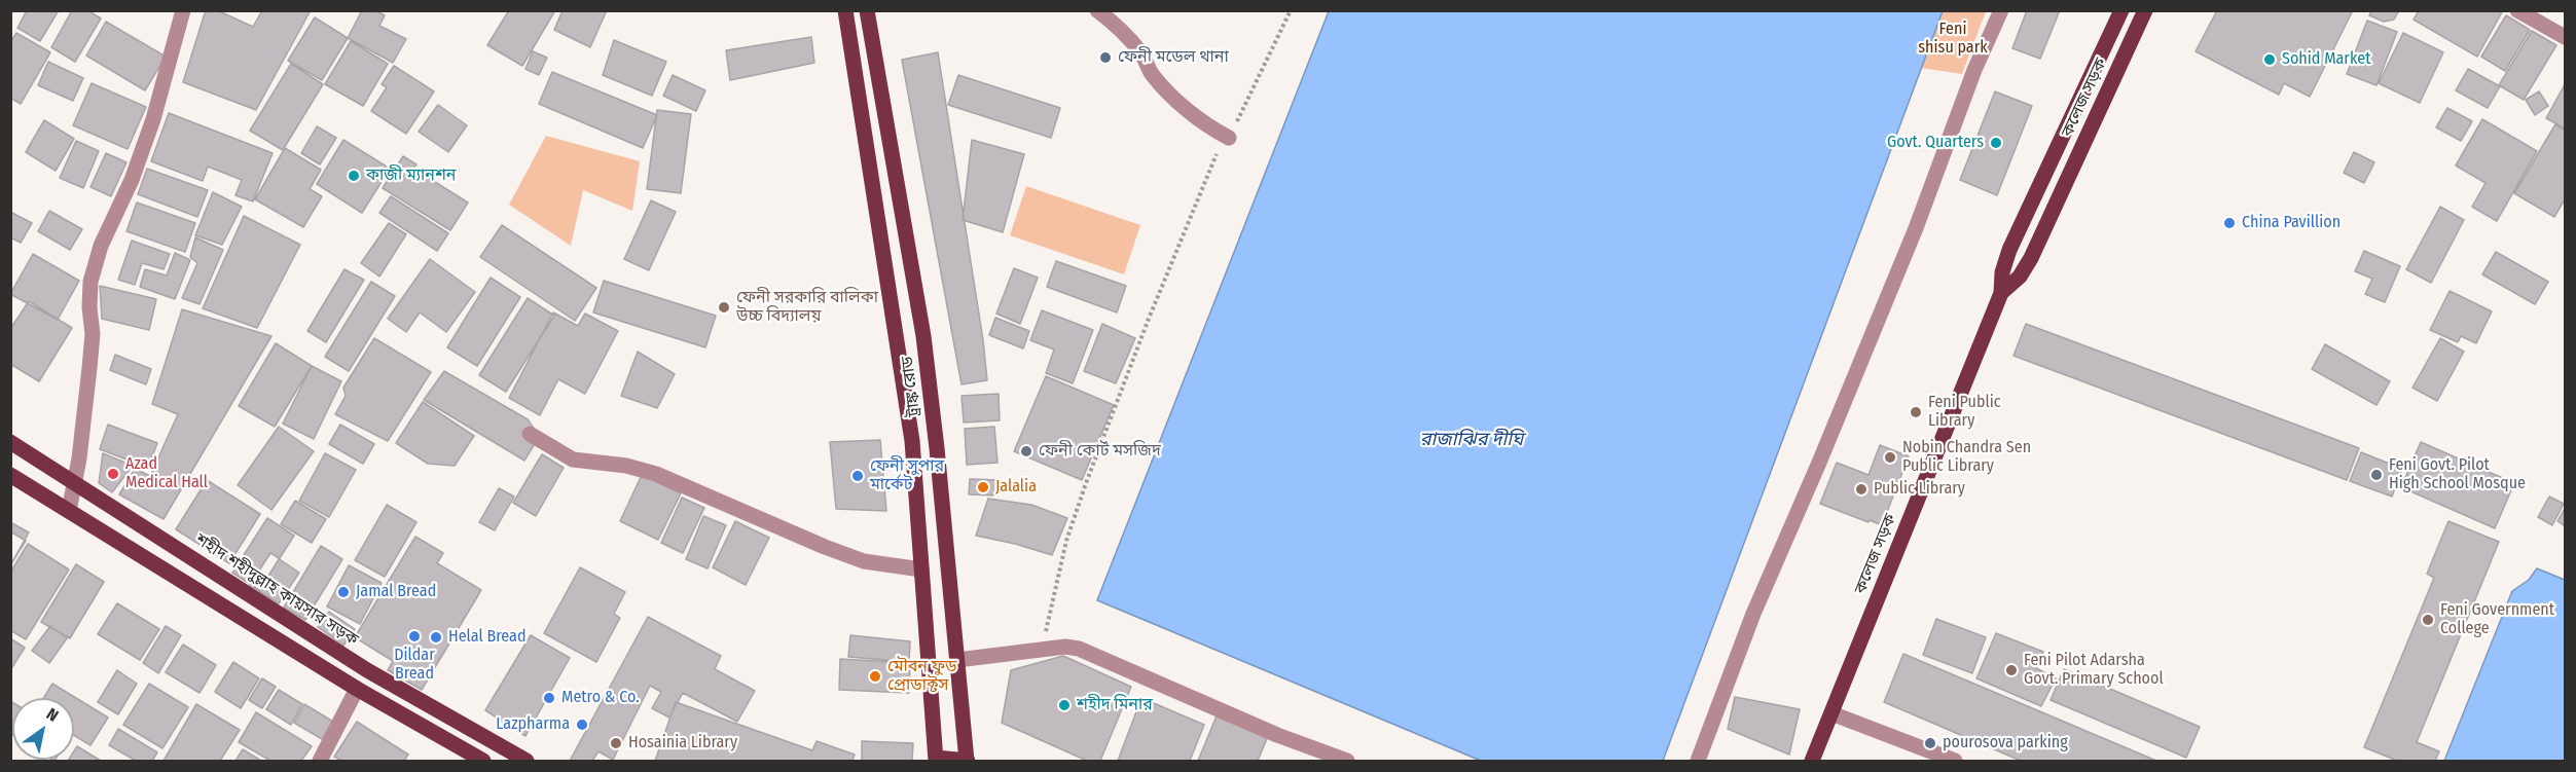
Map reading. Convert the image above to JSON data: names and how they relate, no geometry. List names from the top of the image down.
{
  "streets": {
    "main road": ["কলেজ সড়ক", "ট্রাঙ্ক রোড", "শহীদ শহীদুল্লাহ কায়সার সড়ক"]
  },
  "water": ["রাজাঝির দীঘি"],
  "parks": ["Feni shisu park"],
  "places": [
    "ফেনী মডেল থানা",
    "Sohid Market",
    "Govt. Quarters",
    "কাজী ম্যানশন",
    "China Pavillion",
    "ফেনী সরকারি বালিকা উচ্চ বিদ্যালয়",
    "Feni Public Library",
    "ফেনী কোর্ট মসজিদ",
    "Nobin Chandra Sen Public Library",
    "Azad Medical Hall",
    "Feni Govt. Pilot High School Mosque",
    "ফেনী সুপার মার্কেট",
    "Jalalia",
    "Public Library",
    "Jamal Bread",
    "Feni Government College",
    "Dildar Bread",
    "Helal Bread",
    "Feni Pilot Adarsha Govt. Primary School",
    "মৌবন ফুড প্রোডাক্টস",
    "Metro & Co.",
    "শহীদ মিনার",
    "Lazpharma",
    "Hosainia Library",
    "pourosova parking"
  ],
  "north": "top right"
}
